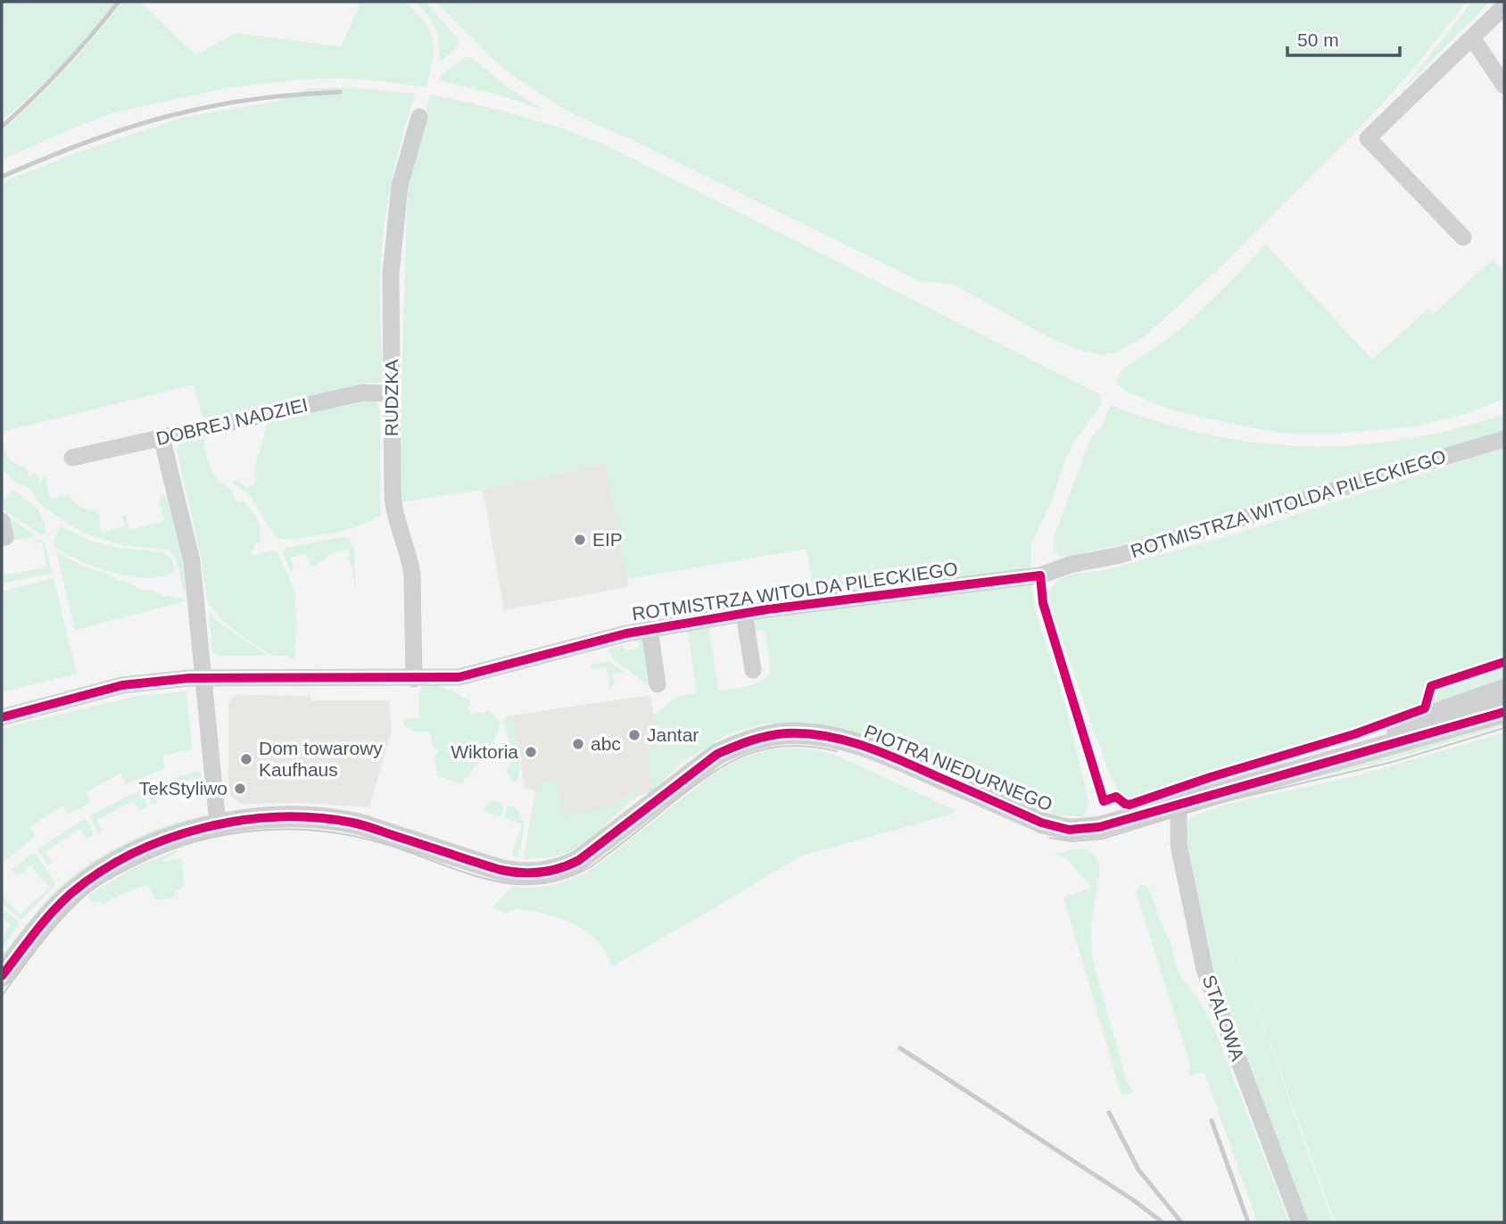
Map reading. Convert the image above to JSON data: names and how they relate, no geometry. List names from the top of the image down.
{
  "streets": {
    "street": [
      "RUDZKA",
      "DOBREJ NADZIEI",
      "ROTMISTRZA WITOLDA PILECKIEGO",
      "PIOTRA NIEDURNEGO",
      "STALOWA"
    ]
  },
  "crossings": [
    ["RUDZKA", "DOBREJ NADZIEI"],
    ["RUDZKA", "ROTMISTRZA WITOLDA PILECKIEGO"],
    ["PIOTRA NIEDURNEGO", "STALOWA"]
  ],
  "places": [
    "EIP",
    "Jantar",
    "abc",
    "Wiktoria",
    "Dom towarowy Kaufhaus",
    "TekStyliwo"
  ],
  "scale_bar": "50 m"
}
